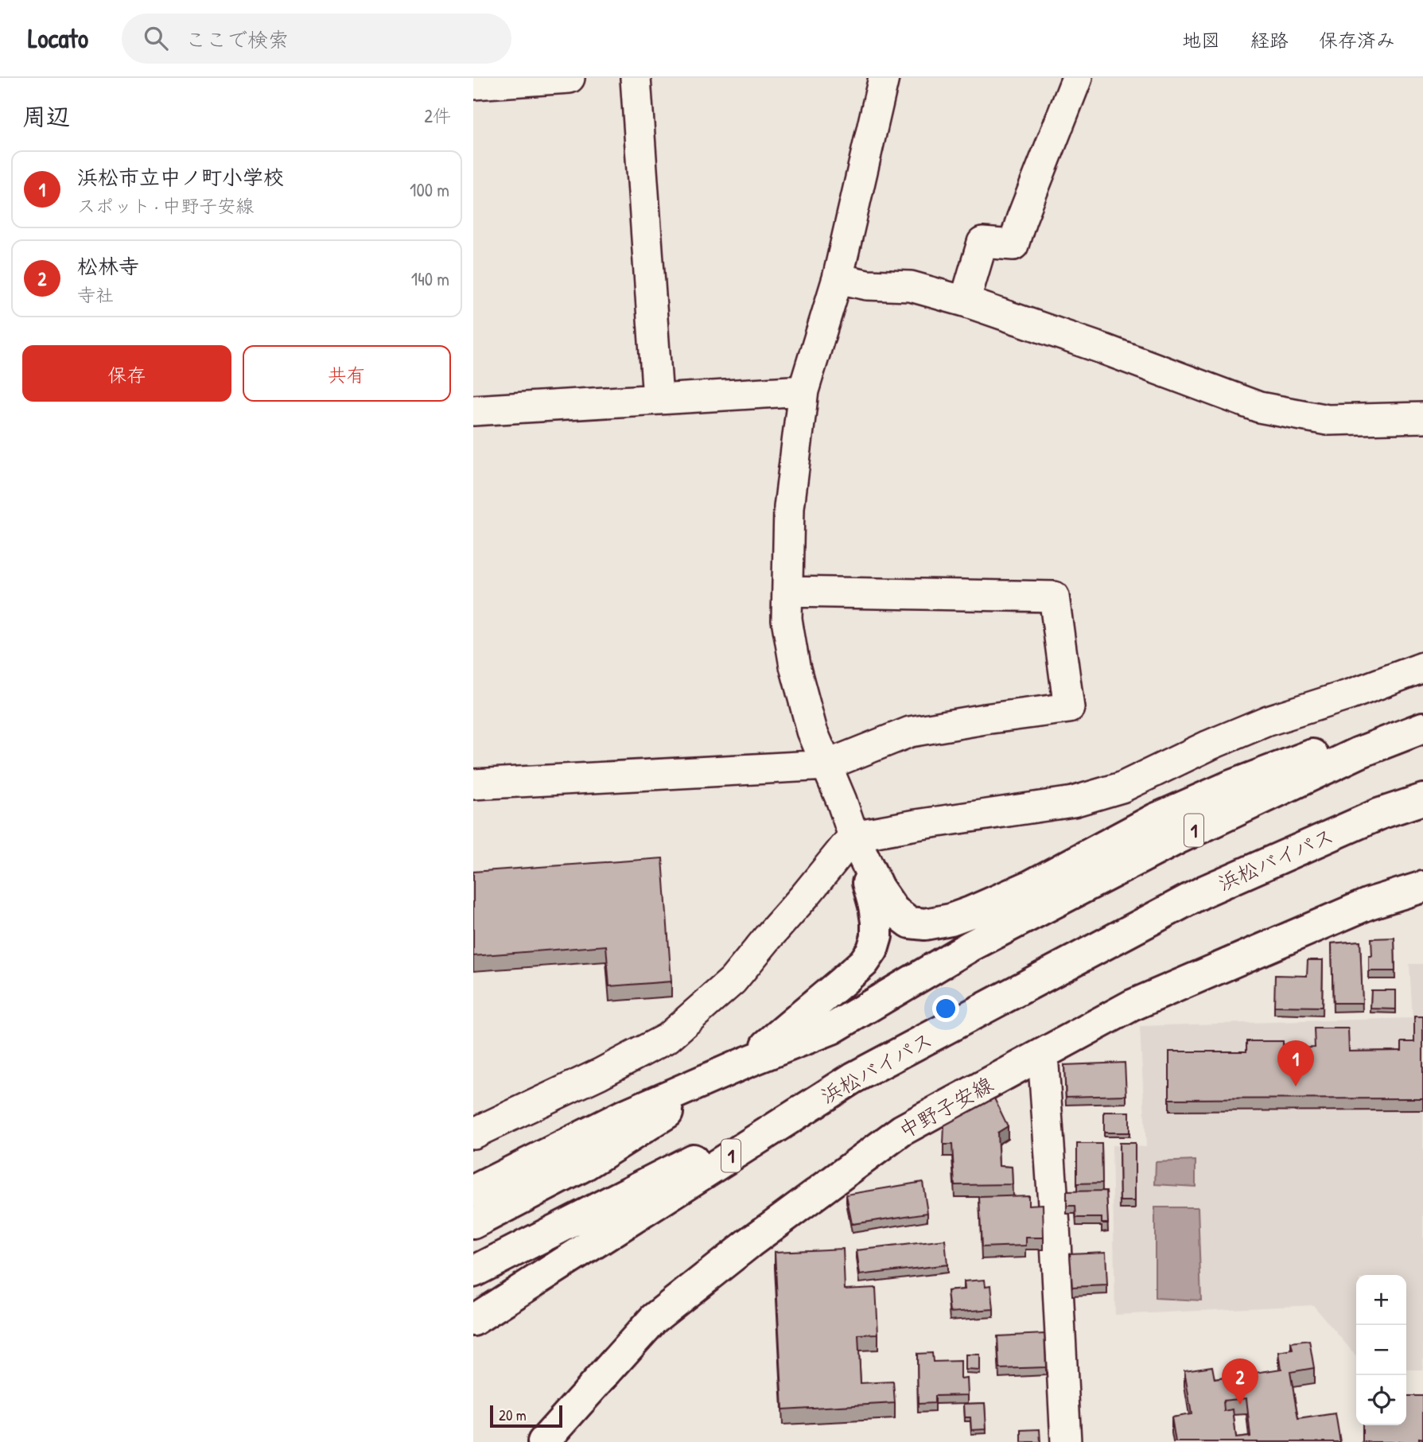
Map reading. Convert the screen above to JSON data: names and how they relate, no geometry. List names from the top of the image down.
{
  "streets": {
    "main road": ["1", "浜松バイパス", "中野子安線"]
  },
  "scale_bar": "20 m",
  "page": {
    "header": "Locato",
    "search": "ここで検索",
    "nav": ["地図", "経路", "保存済み"],
    "heading": ["周辺", "2件"],
    "list": [
      {
        "mark": "1",
        "name": "浜松市立中ノ町小学校",
        "note": "スポット · 中野子安線",
        "value": "100 m"
      },
      {
        "mark": "2",
        "name": "松林寺",
        "note": "寺社",
        "value": "140 m"
      }
    ],
    "buttons": ["保存", "共有"],
    "pins": ["1", "2"],
    "map_buttons": ["+", "−"],
    "scale": "20 m"
  }
}
